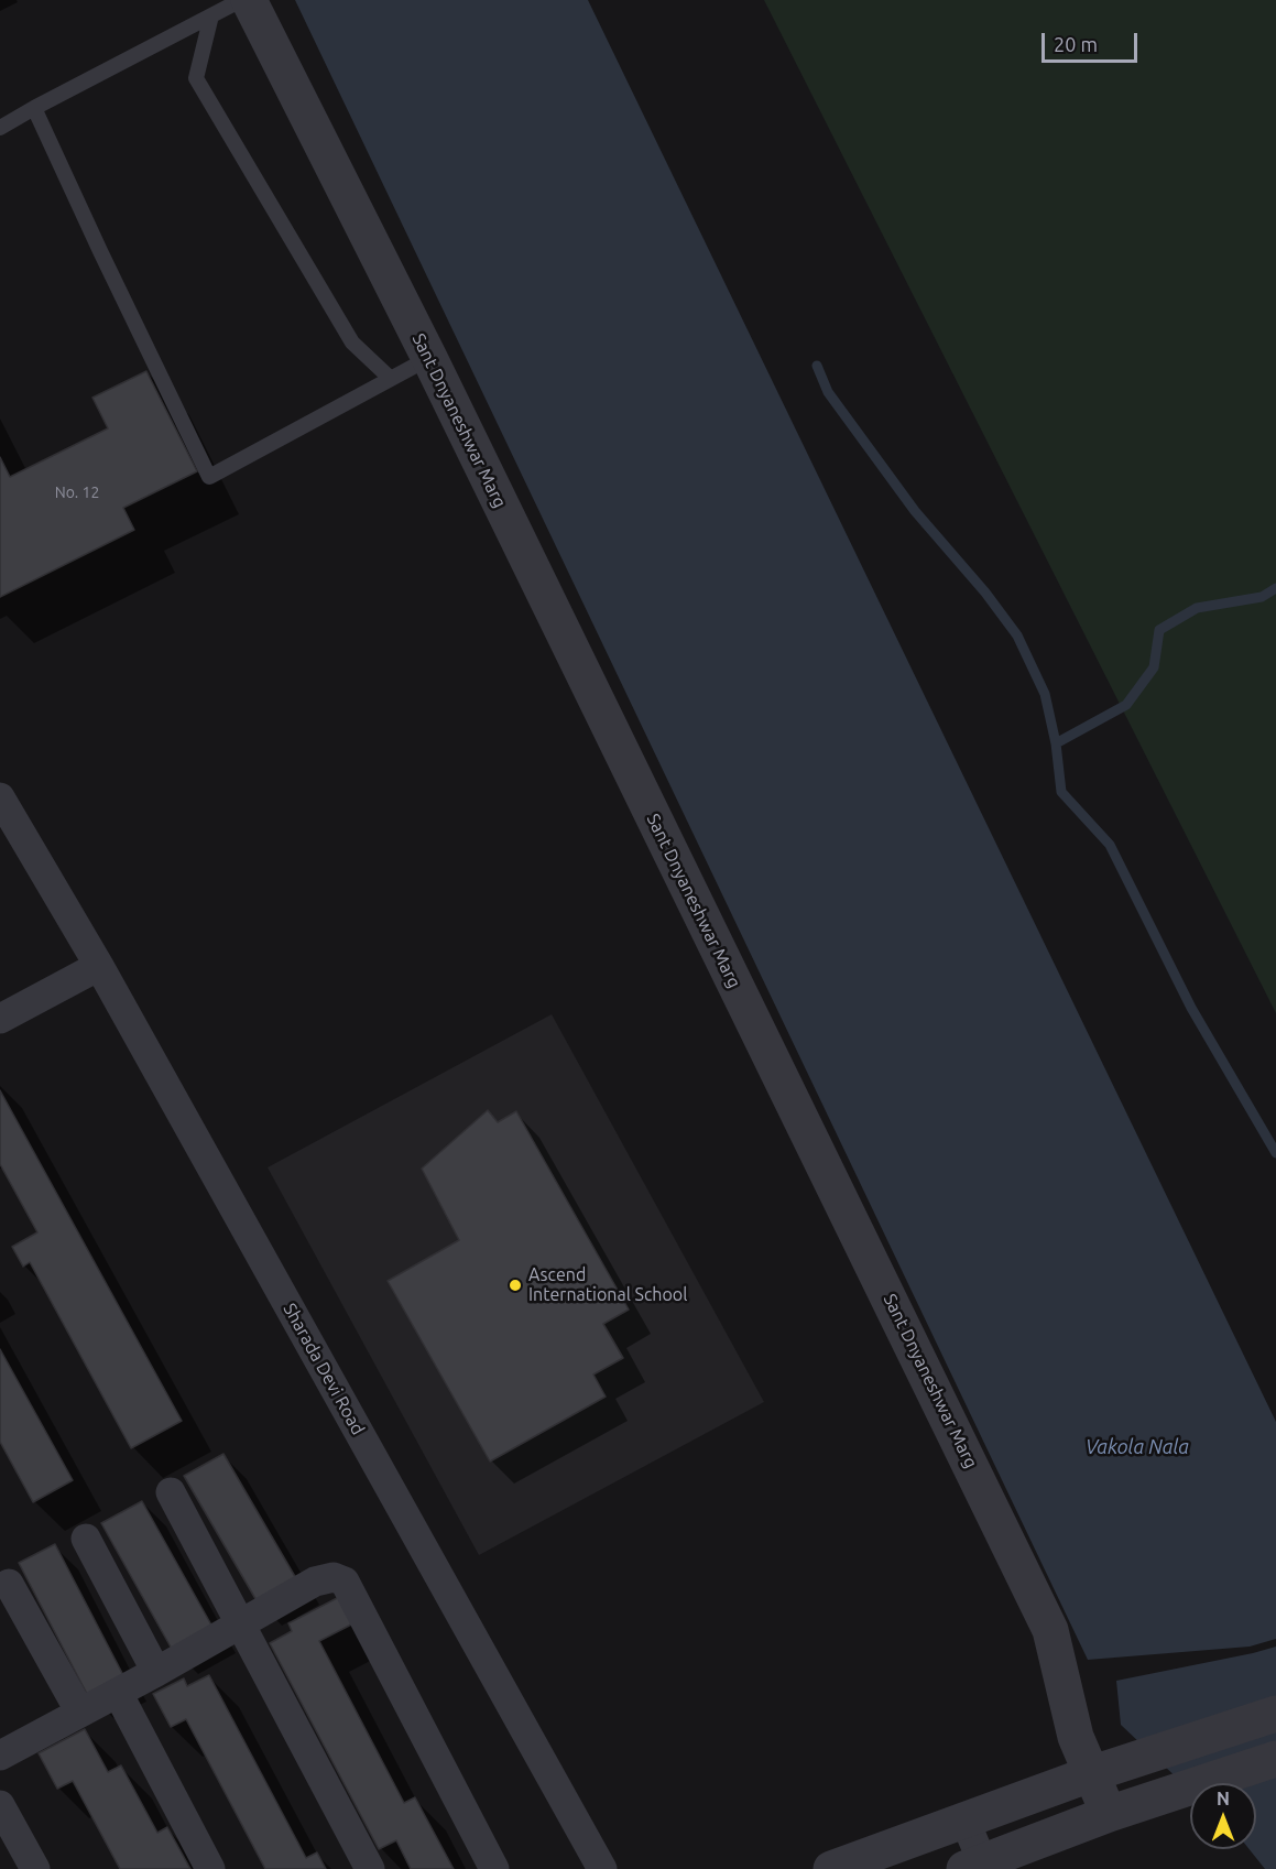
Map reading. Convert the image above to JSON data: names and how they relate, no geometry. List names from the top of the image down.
{
  "streets": {
    "street": ["Sant Dnyaneshwar Marg", "Sharada Devi Road"]
  },
  "water": ["Vakola Nala"],
  "places": ["Ascend International School"],
  "house_numbers": ["No. 12"],
  "scale_bar": "20 m",
  "north": "top"
}
